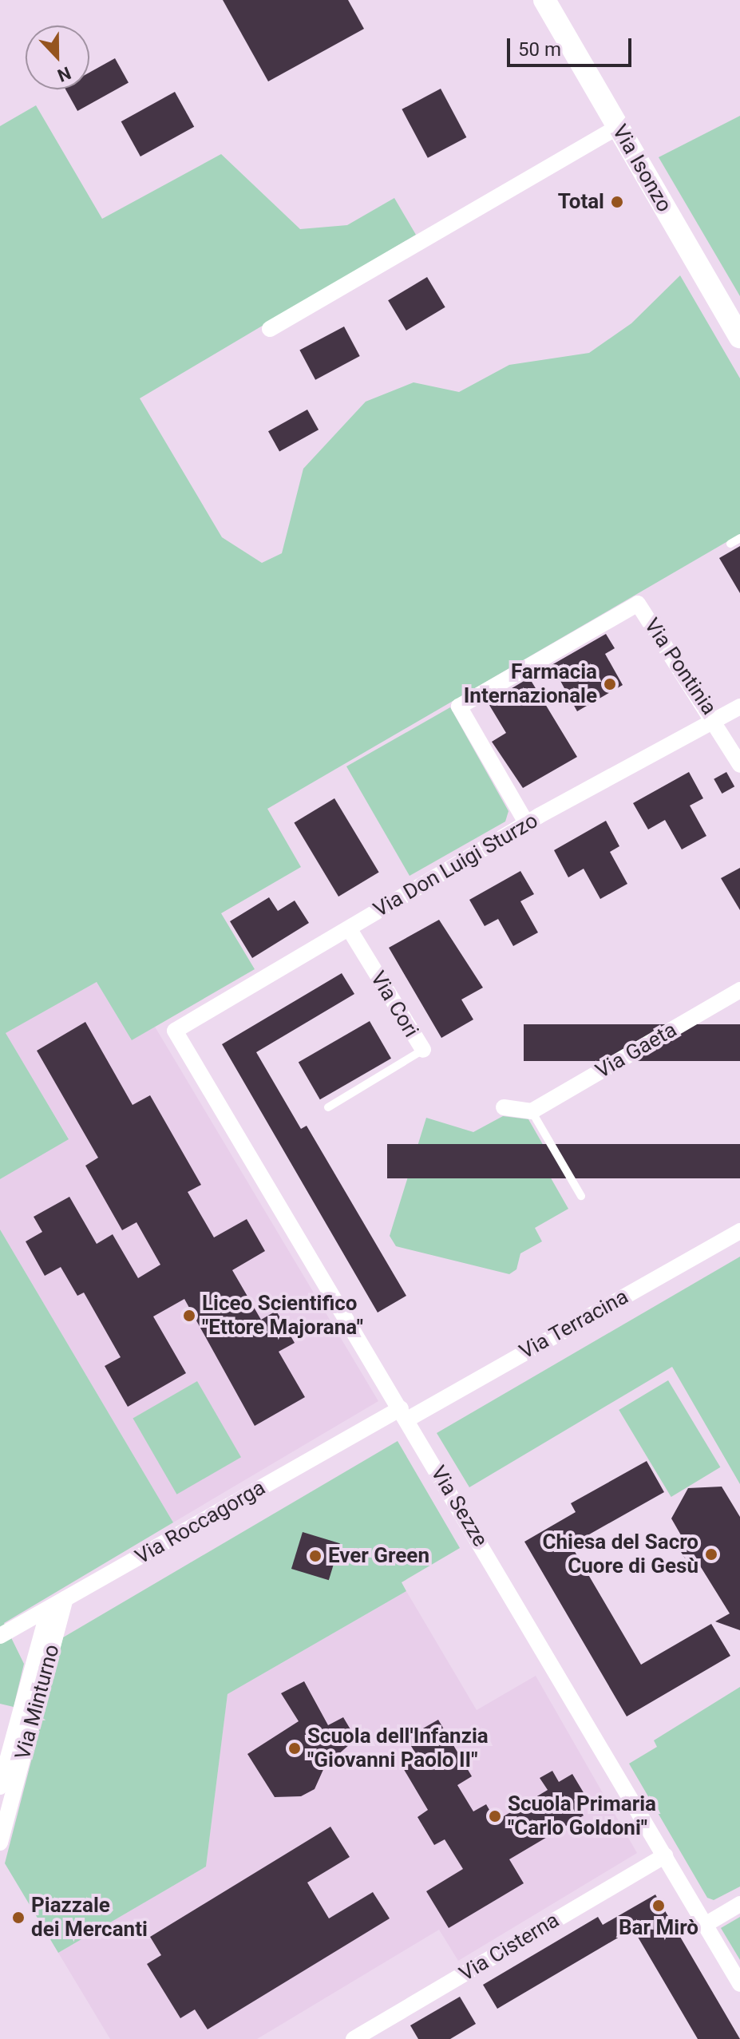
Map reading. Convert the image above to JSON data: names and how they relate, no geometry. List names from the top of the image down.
{
  "streets": {
    "main road": ["Via Isonzo"],
    "street": [
      "Via Pontinia",
      "Via Don Luigi Sturzo",
      "Via Cori",
      "Via Gaeta",
      "Via Terracina",
      "Via Sezze",
      "Via Roccagorga",
      "Via Minturno",
      "Via Cisterna"
    ]
  },
  "crossings": [
    ["Via Pontinia", "Via Don Luigi Sturzo"],
    ["Via Don Luigi Sturzo", "Via Cori"],
    ["Via Don Luigi Sturzo", "Via Sezze"],
    ["Via Terracina", "Via Sezze"],
    ["Via Terracina", "Via Roccagorga"],
    ["Via Sezze", "Via Roccagorga"],
    ["Via Sezze", "Via Cisterna"],
    ["Via Roccagorga", "Via Minturno"]
  ],
  "places": [
    "Total",
    "Farmacia Internazionale",
    "Liceo Scientifico \"Ettore Majorana\"",
    "Chiesa del Sacro Cuore di Gesù",
    "Ever Green",
    "Scuola dell'Infanzia \"Giovanni Paolo II\"",
    "Scuola Primaria \"Carlo Goldoni\"",
    "Bar Mirò",
    "Piazzale dei Mercanti"
  ],
  "scale_bar": "50 m",
  "north": "bottom"
}
